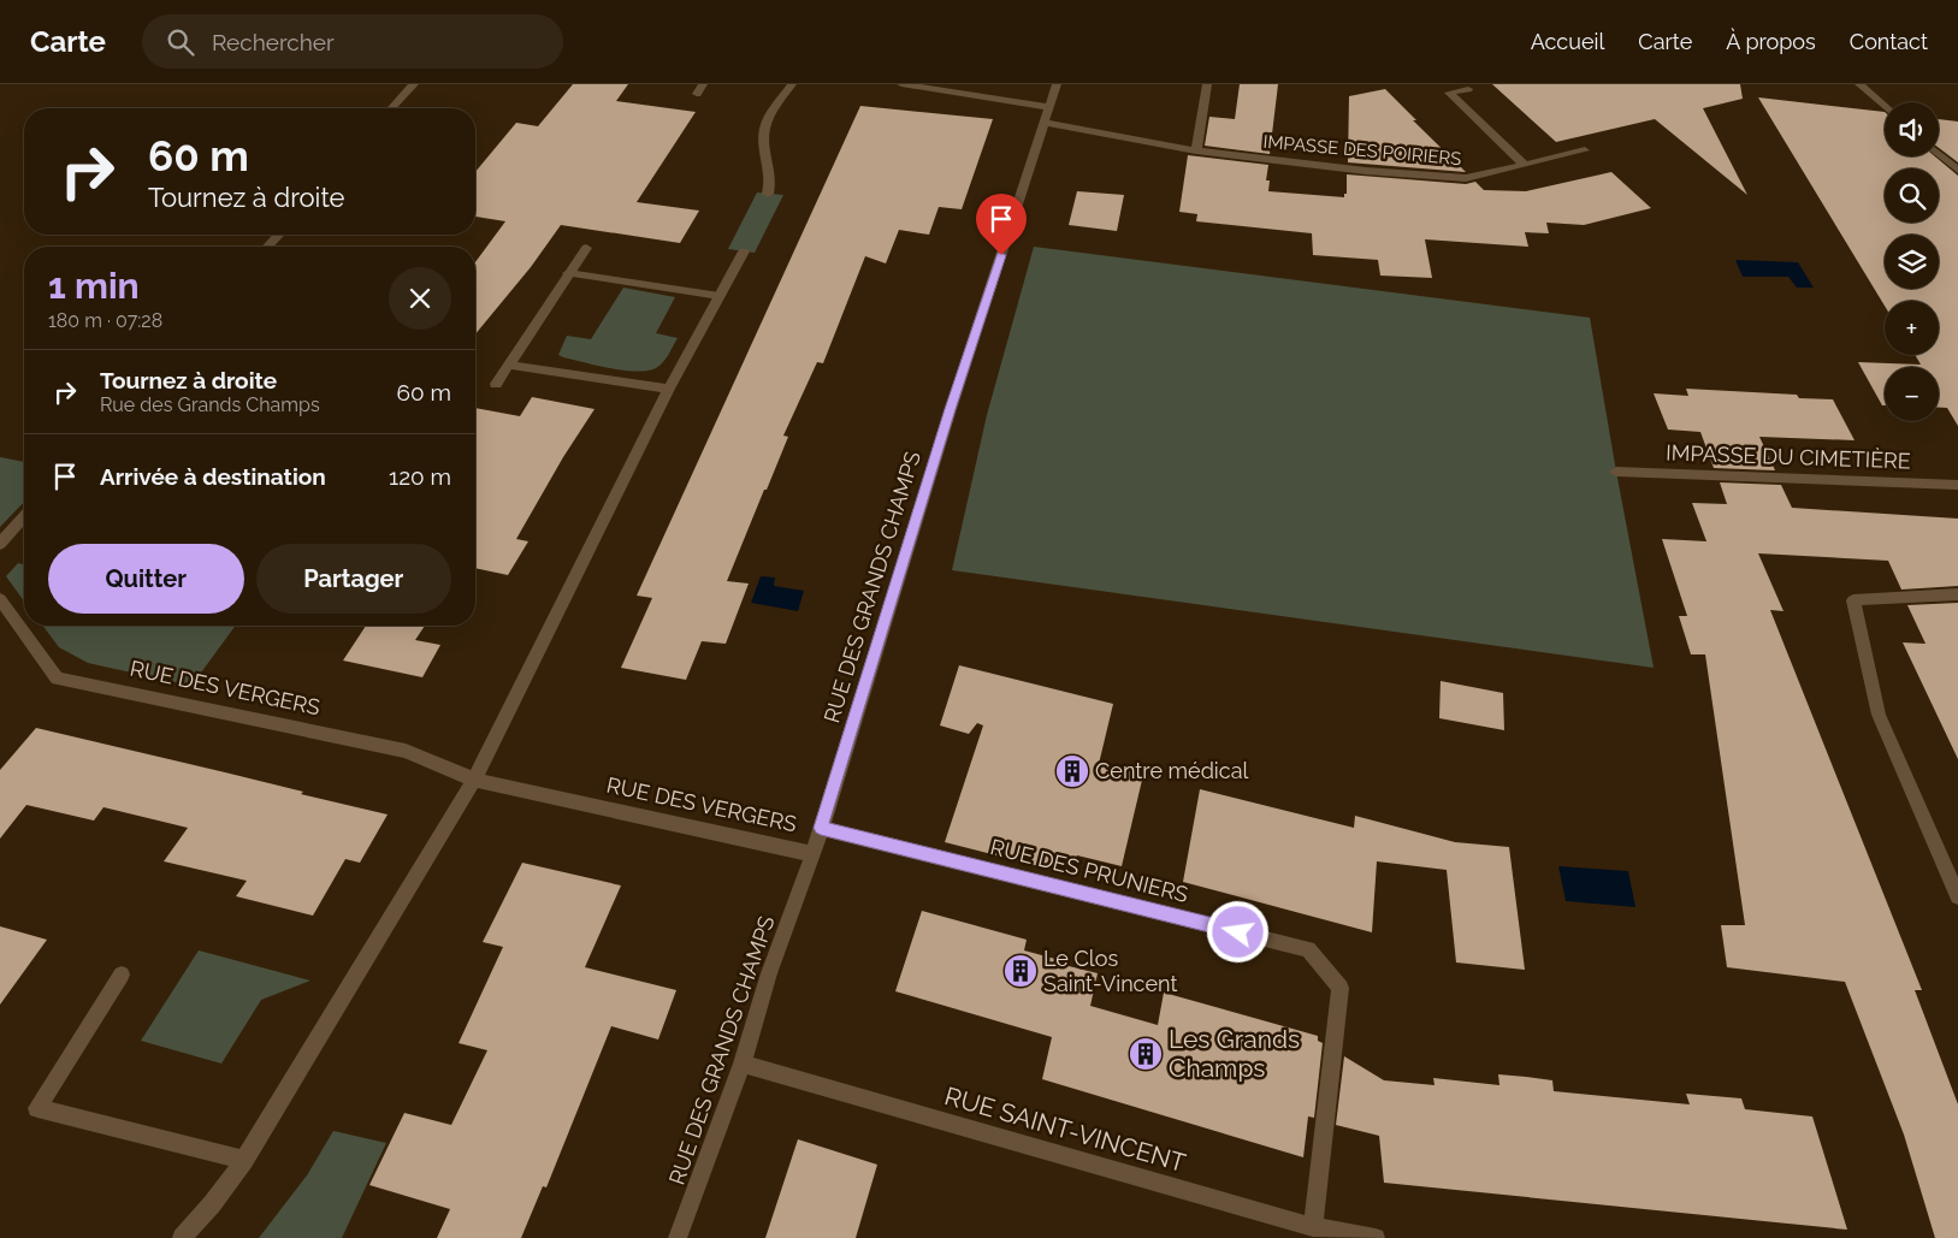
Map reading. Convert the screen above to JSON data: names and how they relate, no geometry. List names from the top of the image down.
{
  "streets": {
    "street": [
      "IMPASSE DES POIRIERS",
      "IMPASSE DU CIMETIÈRE",
      "RUE DES GRANDS CHAMPS",
      "RUE DES VERGERS",
      "RUE DES PRUNIERS",
      "RUE SAINT-VINCENT"
    ]
  },
  "crossings": [
    ["IMPASSE DES POIRIERS", "RUE DES GRANDS CHAMPS"],
    ["RUE DES GRANDS CHAMPS", "RUE DES VERGERS"],
    ["RUE DES GRANDS CHAMPS", "RUE DES PRUNIERS"],
    ["RUE DES GRANDS CHAMPS", "RUE SAINT-VINCENT"],
    ["RUE DES PRUNIERS", "RUE SAINT-VINCENT"]
  ],
  "places": {
    "building": ["Centre médical", "Le Clos Saint-Vincent", "Les Grands Champs"]
  },
  "page": {
    "header": "Carte",
    "search": "Rechercher",
    "nav": [
      "Accueil",
      "Carte",
      "À propos",
      "Contact"
    ],
    "map_buttons": ["+", "−"],
    "turn": ["60 m", "Tournez à droite"],
    "heading": ["1 min", "180 m · 07:28"],
    "list": [
      {
        "name": "Tournez à droite",
        "note": "Rue des Grands Champs",
        "value": "60 m"
      },
      {
        "name": "Arrivée à destination",
        "value": "120 m"
      }
    ],
    "buttons": ["Quitter", "Partager"]
  }
}
